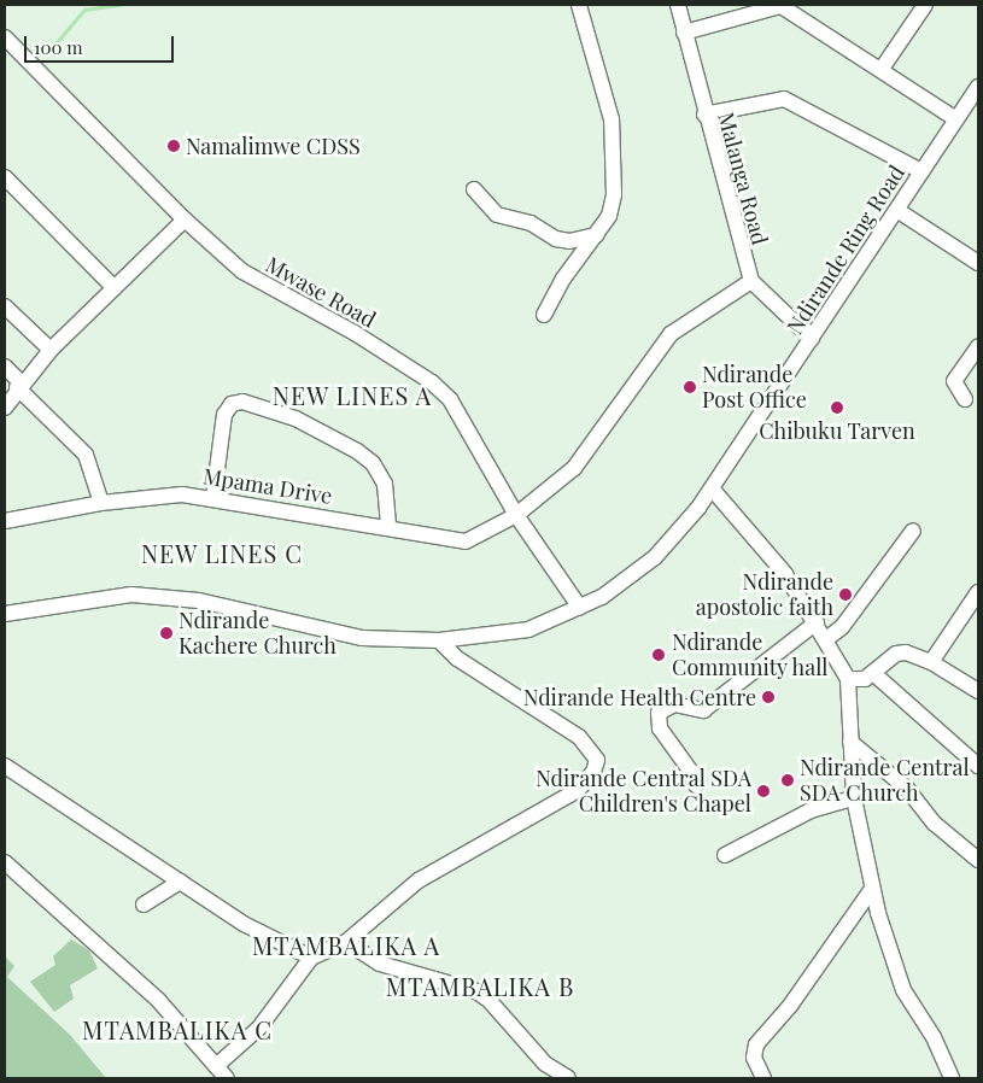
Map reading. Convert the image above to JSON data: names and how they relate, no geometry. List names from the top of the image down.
{
  "streets": {
    "street": [
      "Malanga Road",
      "Ndirande Ring Road",
      "Mwase Road",
      "Mpama Drive"
    ]
  },
  "crossings": [
    ["Malanga Road", "Mpama Drive"],
    ["Ndirande Ring Road", "Mwase Road"],
    ["Mwase Road", "Mpama Drive"]
  ],
  "districts": [
    "NEW LINES A",
    "NEW LINES C",
    "MTAMBALIKA A",
    "MTAMBALIKA B",
    "MTAMBALIKA C"
  ],
  "places": [
    "Namalimwe CDSS",
    "Ndirande Post Office",
    "Chibuku Tarven",
    "Ndirande apostolic faith",
    "Ndirande Kachere Church",
    "Ndirande Community hall",
    "Ndirande Health Centre",
    "Ndirande Central SDA Church",
    "Ndirande Central SDA Children's Chapel"
  ],
  "scale_bar": "100 m"
}
